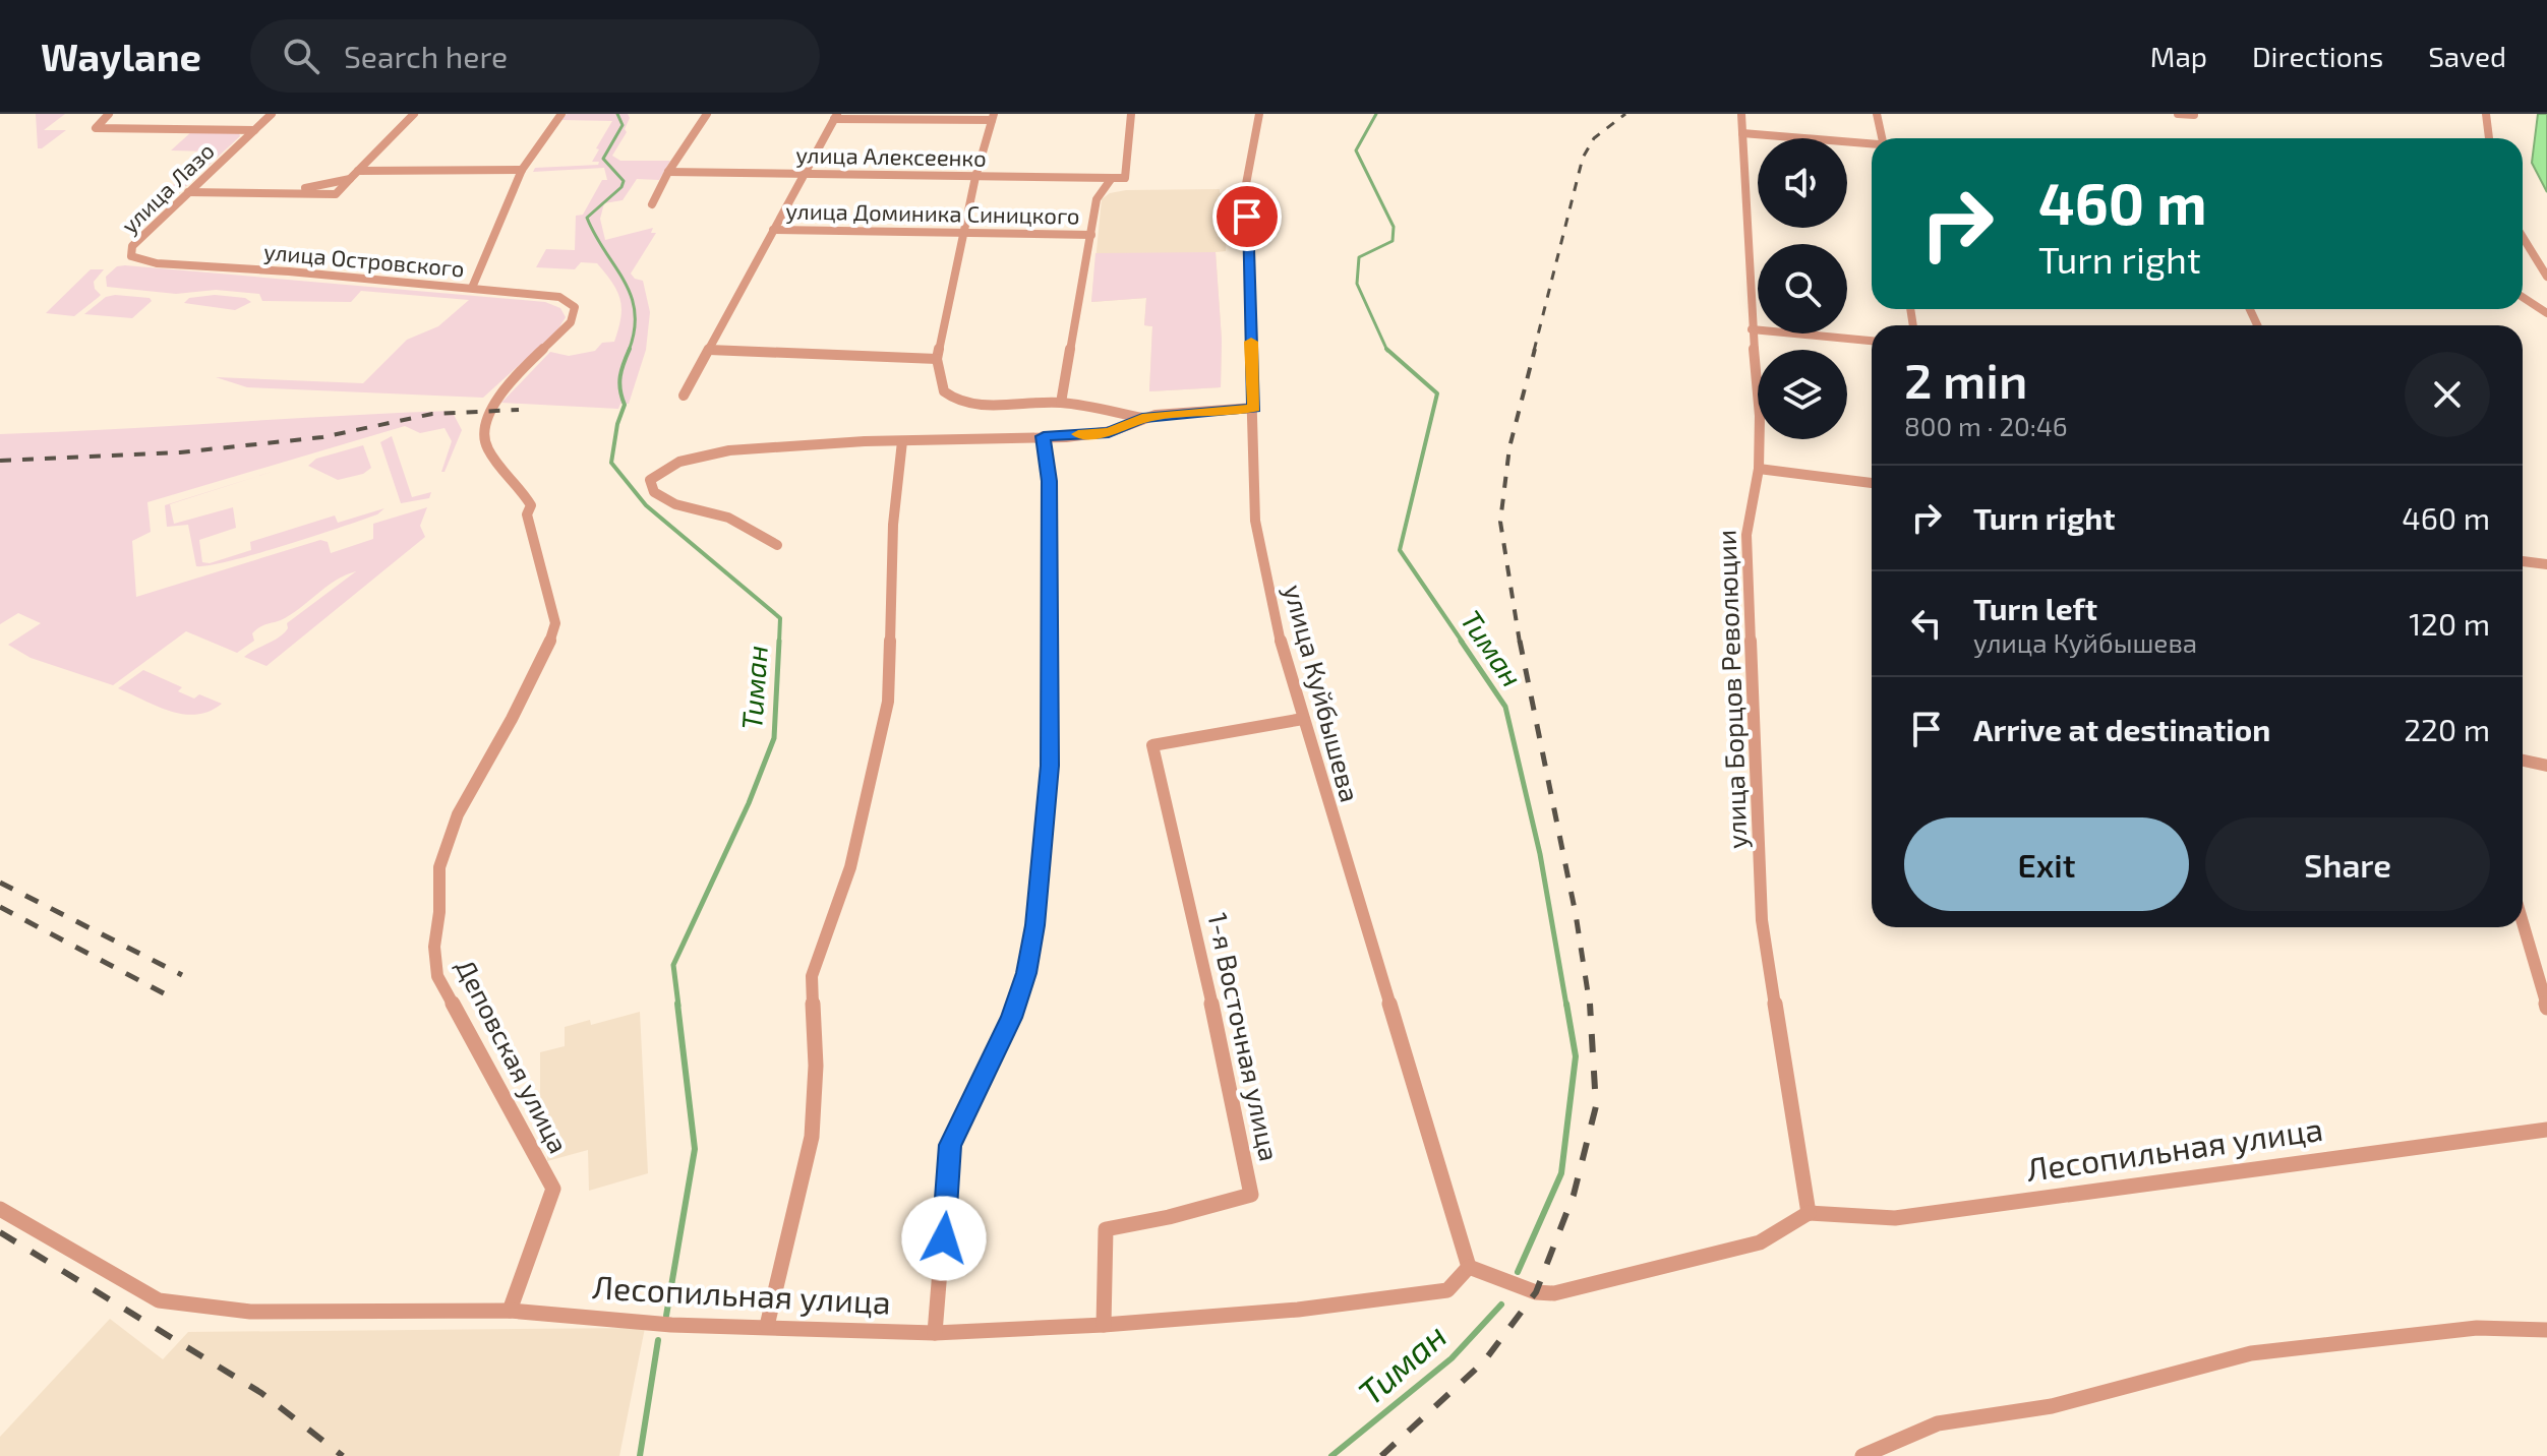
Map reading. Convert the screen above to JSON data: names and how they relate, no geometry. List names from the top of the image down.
{
  "streets": {
    "street": [
      "улица Алексеенко",
      "улица Лазо",
      "улица Доминика Синицкого",
      "улица Островского",
      "улица Борцов Революции",
      "улица Куйбышева",
      "1-я Восточная улица",
      "Деповская улица",
      "Лесопильная улица"
    ]
  },
  "crossings": [
    ["улица Лазо", "улица Островского"],
    ["улица Островского", "Деповская улица"],
    ["улица Борцов Революции", "Лесопильная улица"],
    ["улица Куйбышева", "1-я Восточная улица"],
    ["улица Куйбышева", "Лесопильная улица"],
    ["1-я Восточная улица", "Лесопильная улица"],
    ["Деповская улица", "Лесопильная улица"]
  ],
  "water": ["Тиман"],
  "page": {
    "header": "Waylane",
    "search": "Search here",
    "nav": ["Map", "Directions", "Saved"],
    "turn": ["460 m", "Turn right"],
    "heading": ["2 min", "800 m · 20:46"],
    "list": [
      {
        "name": "Turn right",
        "value": "460 m"
      },
      {
        "name": "Turn left",
        "note": "улица Куйбышева",
        "value": "120 m"
      },
      {
        "name": "Arrive at destination",
        "value": "220 m"
      }
    ],
    "buttons": ["Exit", "Share"]
  }
}
